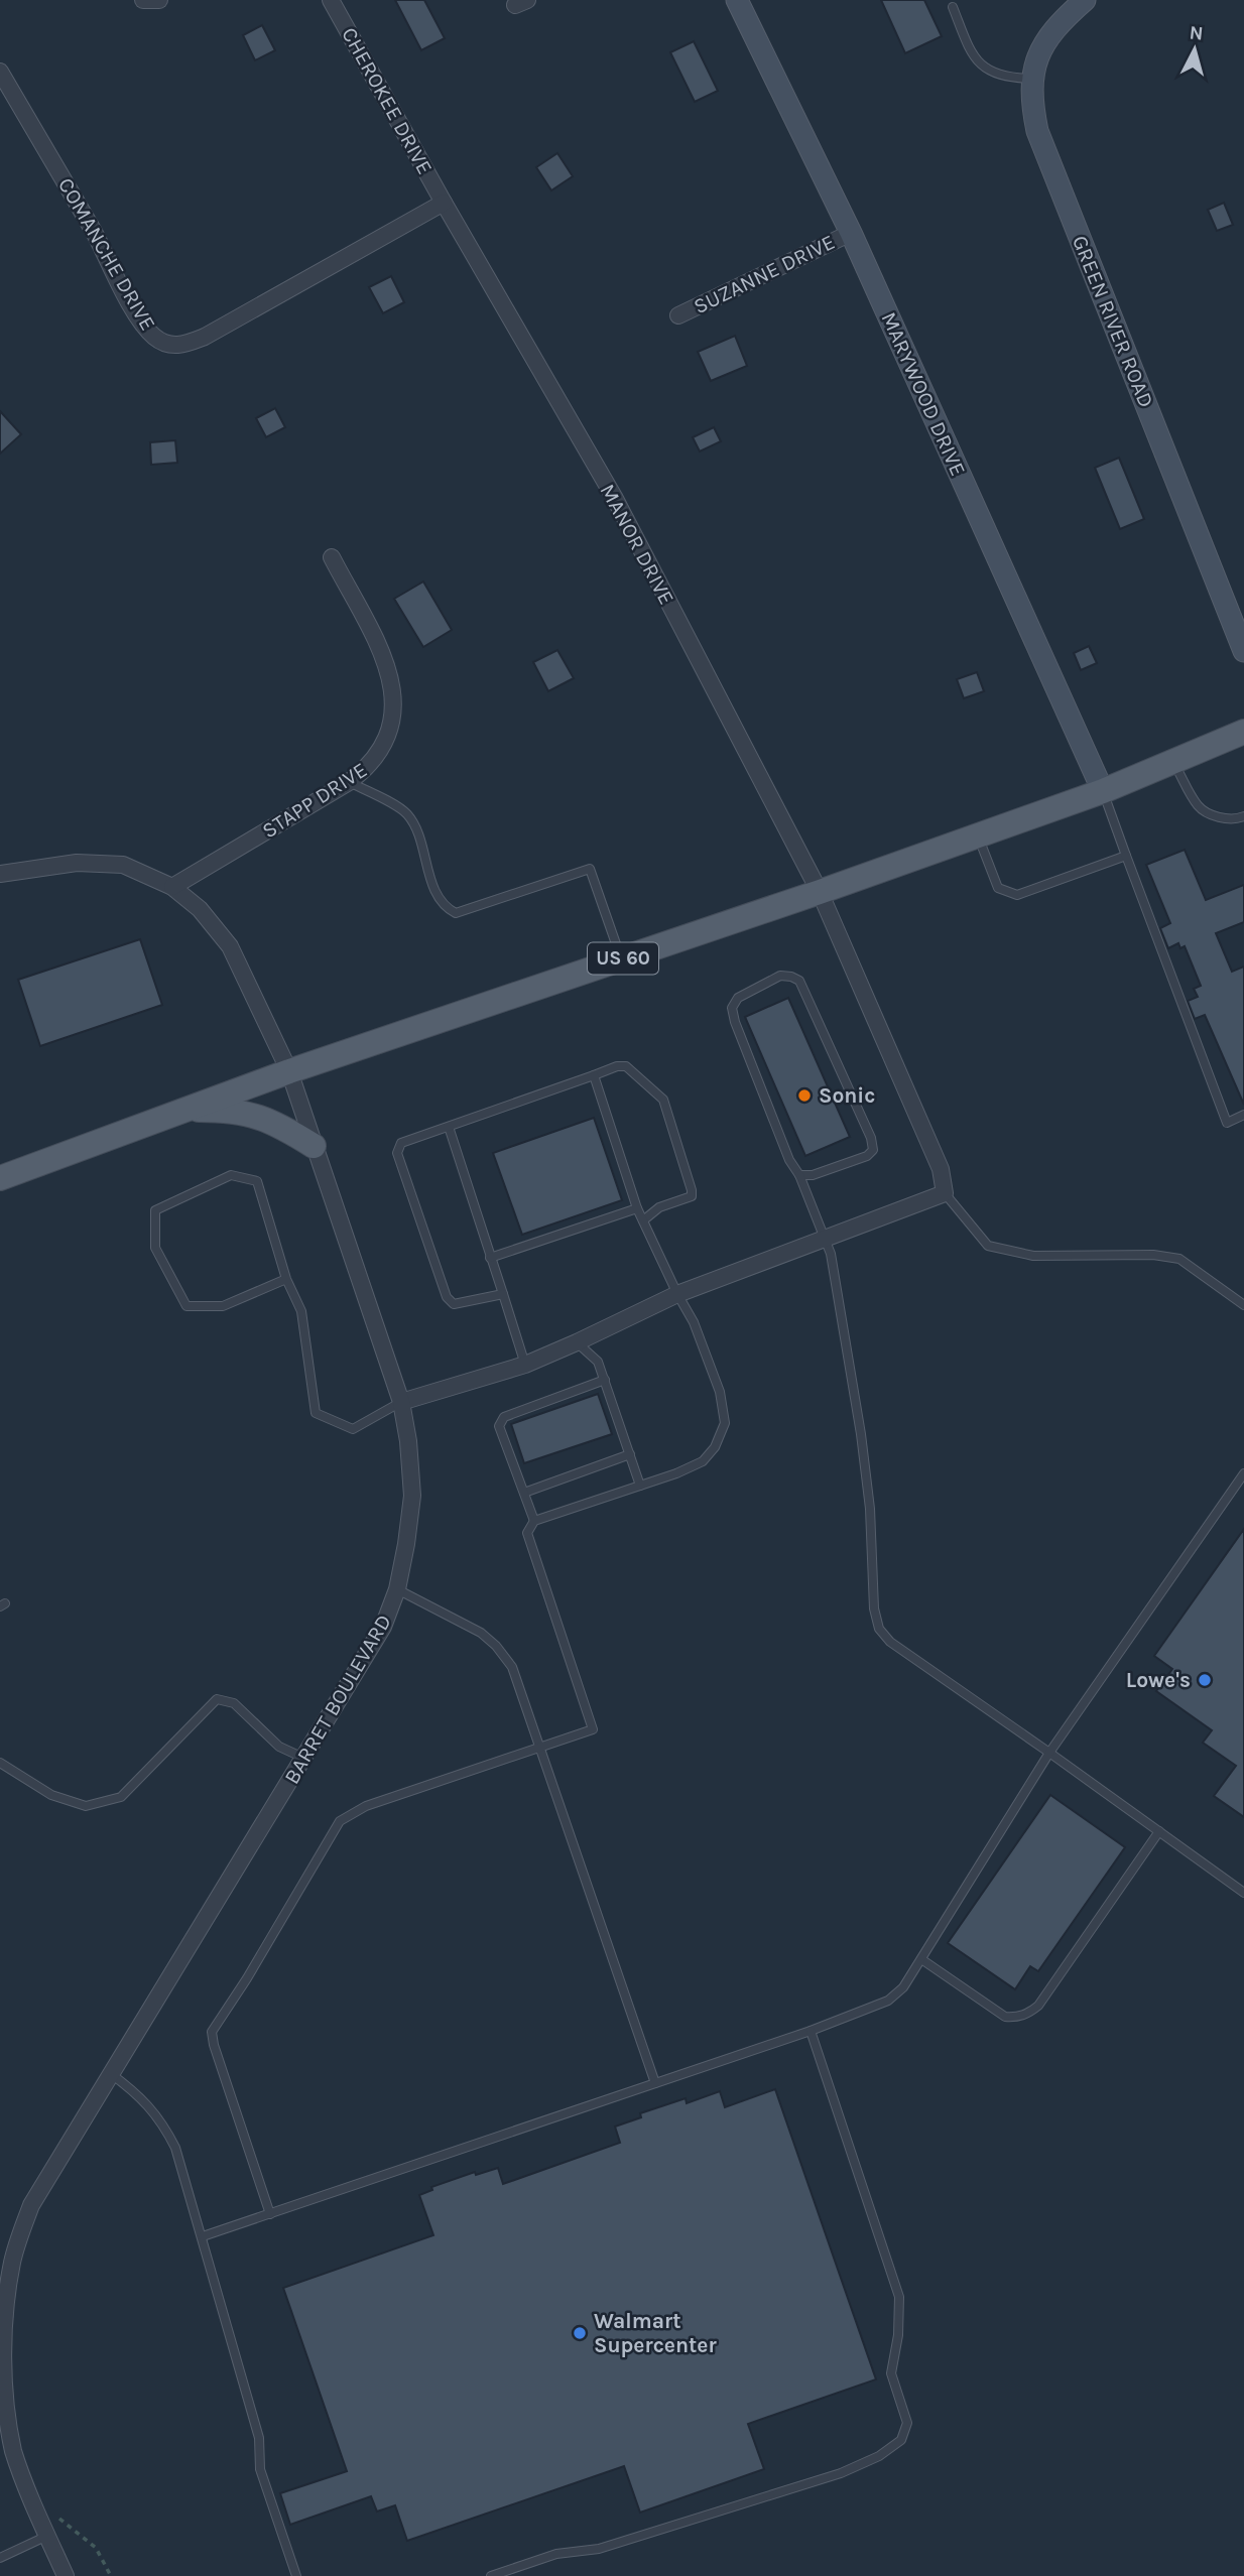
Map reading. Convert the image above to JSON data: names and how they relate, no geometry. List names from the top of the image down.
{
  "streets": {
    "main road": ["US 60"],
    "street": [
      "CHEROKEE DRIVE",
      "COMANCHE DRIVE",
      "SUZANNE DRIVE",
      "GREEN RIVER ROAD",
      "MARYWOOD DRIVE",
      "MANOR DRIVE",
      "STAPP DRIVE",
      "BARRET BOULEVARD"
    ]
  },
  "crossings": [
    ["CHEROKEE DRIVE", "COMANCHE DRIVE"],
    ["CHEROKEE DRIVE", "MANOR DRIVE"],
    ["COMANCHE DRIVE", "MANOR DRIVE"],
    ["SUZANNE DRIVE", "MARYWOOD DRIVE"],
    ["MARYWOOD DRIVE", "US 60"],
    ["MANOR DRIVE", "US 60"],
    ["STAPP DRIVE", "BARRET BOULEVARD"],
    ["US 60", "BARRET BOULEVARD"]
  ],
  "places": ["Sonic", "Lowe's", "Walmart Supercenter"],
  "north": "top"
}
